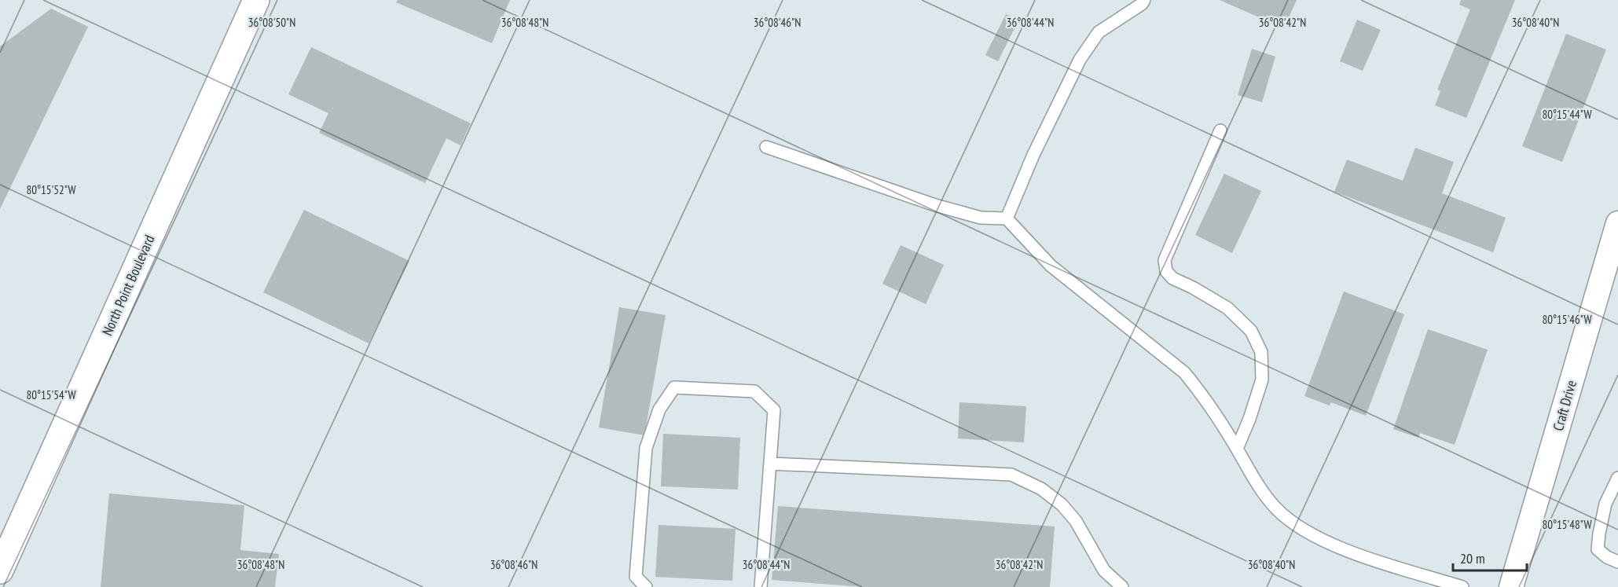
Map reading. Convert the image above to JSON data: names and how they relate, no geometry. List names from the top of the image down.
{
  "streets": {
    "main road": ["North Point Boulevard"],
    "street": ["Craft Drive"]
  },
  "scale_bar": "20 m",
  "coordinates": [
    "36°08'50\"N",
    "36°08'48\"N",
    "36°08'46\"N",
    "36°08'44\"N",
    "36°08'42\"N",
    "36°08'40\"N",
    "80°15'44\"W",
    "80°15'52\"W",
    "80°15'46\"W",
    "80°15'54\"W",
    "80°15'48\"W"
  ]
}
